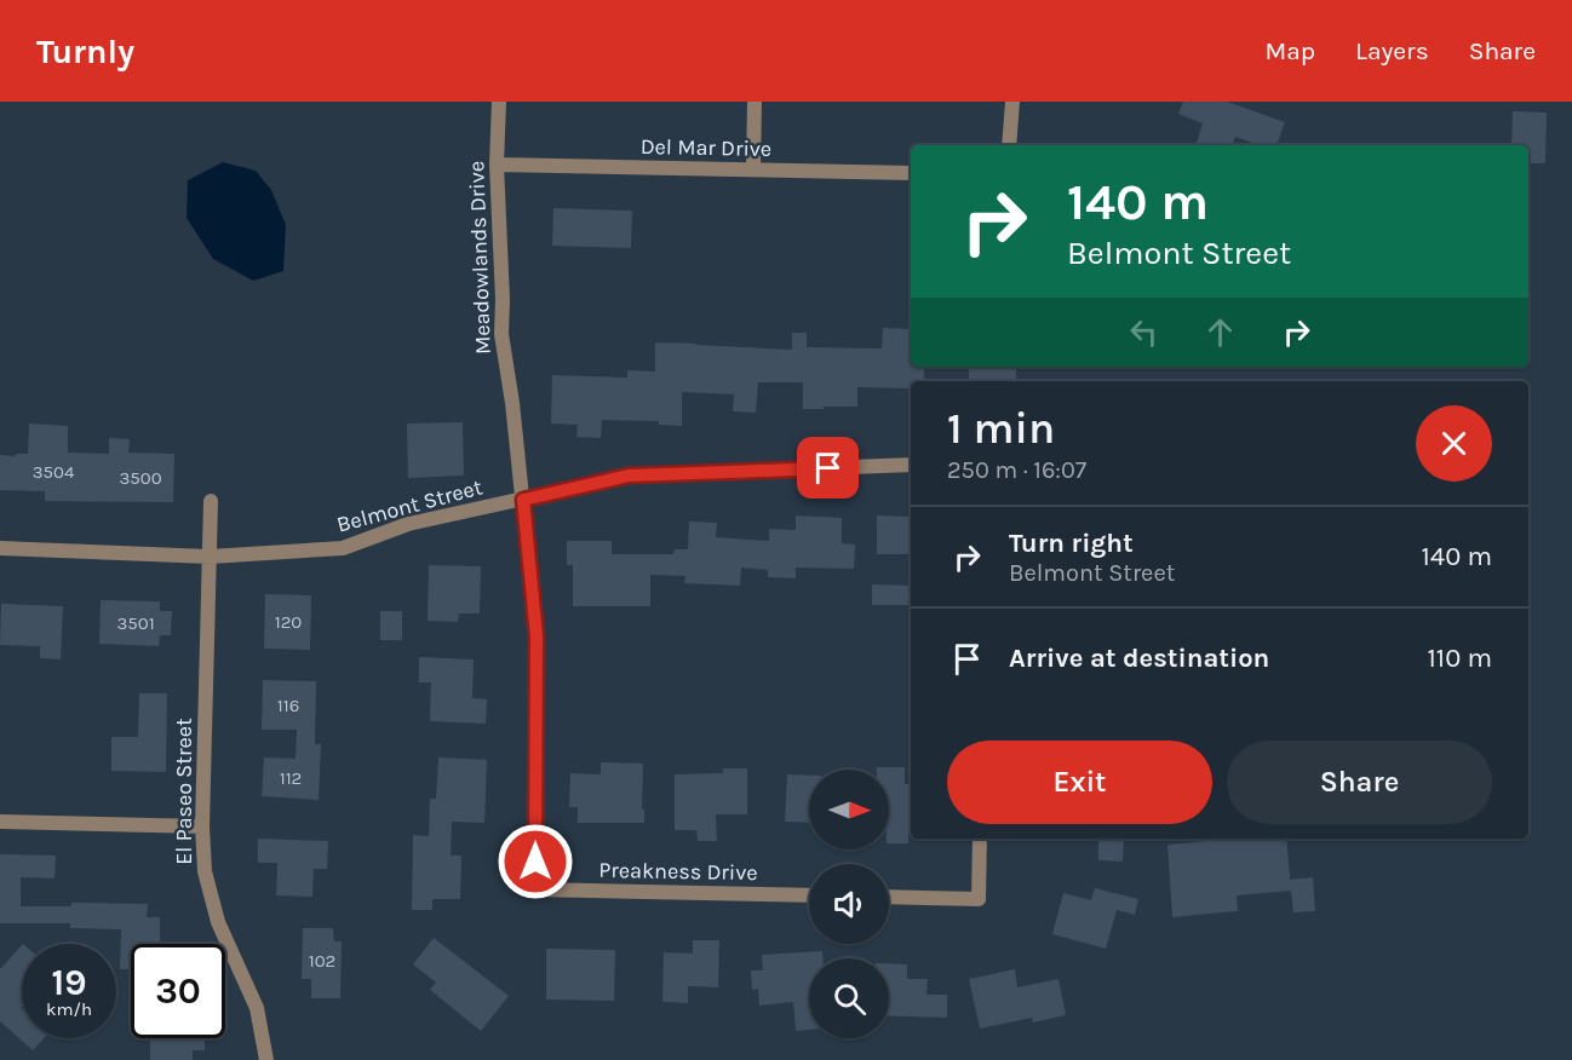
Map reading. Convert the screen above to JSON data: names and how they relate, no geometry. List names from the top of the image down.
{
  "streets": {
    "street": [
      "Del Mar Drive",
      "Meadowlands Drive",
      "Belmont Street",
      "El Paseo Street",
      "Preakness Drive"
    ]
  },
  "crossings": [
    ["Del Mar Drive", "Meadowlands Drive"],
    ["Meadowlands Drive", "Belmont Street"],
    ["Meadowlands Drive", "Preakness Drive"],
    ["Belmont Street", "El Paseo Street"]
  ],
  "house_numbers": [
    "3504",
    "3500",
    "120",
    "3501",
    "116",
    "112",
    "102"
  ],
  "north": "right",
  "page": {
    "header": "Turnly",
    "nav": ["Map", "Layers", "Share"],
    "turn": ["140 m", "Belmont Street"],
    "heading": ["1 min", "250 m · 16:07"],
    "list": [
      {
        "name": "Turn right",
        "note": "Belmont Street",
        "value": "140 m"
      },
      {
        "name": "Arrive at destination",
        "value": "110 m"
      }
    ],
    "buttons": ["Exit", "Share"],
    "speed": "19 km/h",
    "limit": "30"
  }
}
